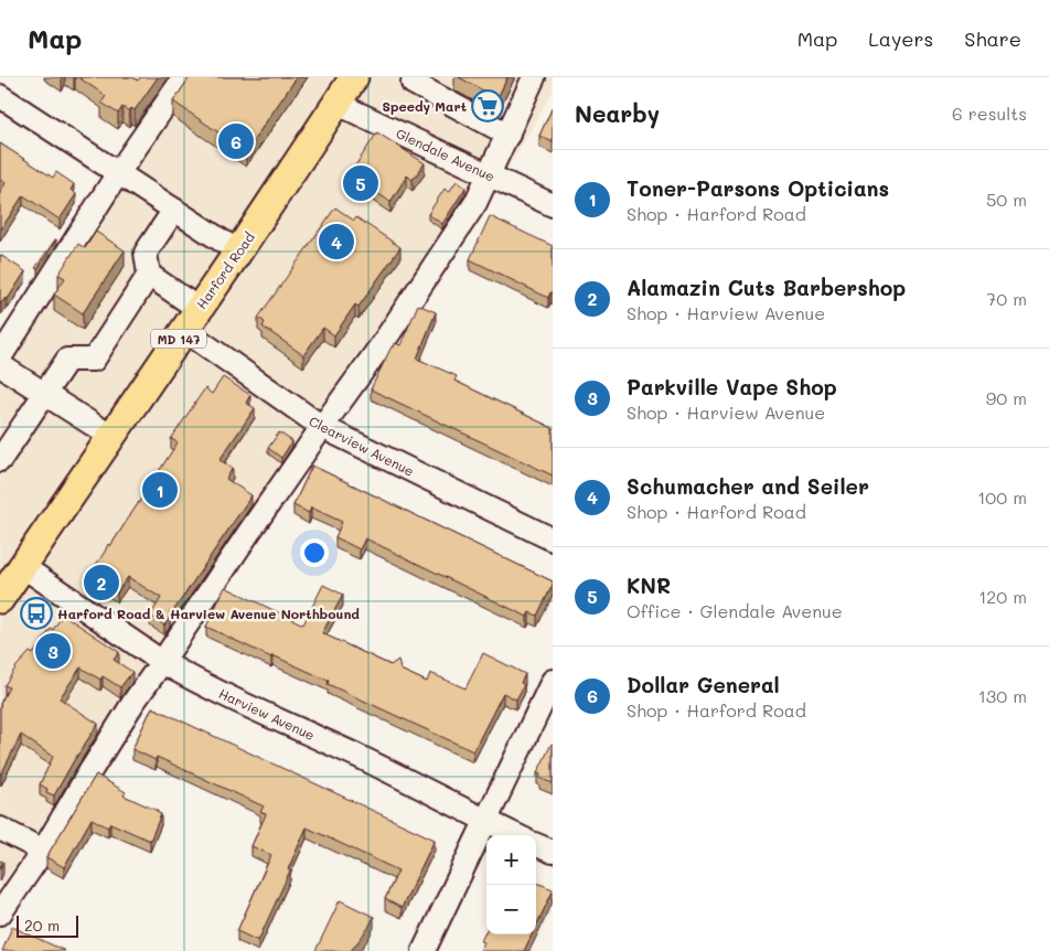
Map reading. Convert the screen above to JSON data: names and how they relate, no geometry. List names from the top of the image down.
{
  "streets": {
    "main road": ["Harford Road", "MD 147"],
    "street": ["Glendale Avenue", "Clearview Avenue", "Harview Avenue"]
  },
  "crossings": [
    ["Glendale Avenue", "Harford Road"],
    ["Harford Road", "Clearview Avenue"],
    ["Harford Road", "Harview Avenue"]
  ],
  "places": {
    "supermarket": ["Speedy Mart"],
    "bus stop": ["Harford Road & Harview Avenue Northbound"]
  },
  "scale_bar": "20 m",
  "page": {
    "header": "Map",
    "nav": ["Map", "Layers", "Share"],
    "heading": ["Nearby", "6 results"],
    "pins": [
      "6",
      "5",
      "4",
      "1",
      "2",
      "3"
    ],
    "list": [
      {
        "mark": "1",
        "name": "Toner-Parsons Opticians",
        "note": "Shop · Harford Road",
        "value": "50 m"
      },
      {
        "mark": "2",
        "name": "Alamazin Cuts Barbershop",
        "note": "Shop · Harview Avenue",
        "value": "70 m"
      },
      {
        "mark": "3",
        "name": "Parkville Vape Shop",
        "note": "Shop · Harview Avenue",
        "value": "90 m"
      },
      {
        "mark": "4",
        "name": "Schumacher and Seiler",
        "note": "Shop · Harford Road",
        "value": "100 m"
      },
      {
        "mark": "5",
        "name": "KNR",
        "note": "Office · Glendale Avenue",
        "value": "120 m"
      },
      {
        "mark": "6",
        "name": "Dollar General",
        "note": "Shop · Harford Road",
        "value": "130 m"
      }
    ],
    "map_buttons": ["+", "−"],
    "scale": "20 m"
  }
}
